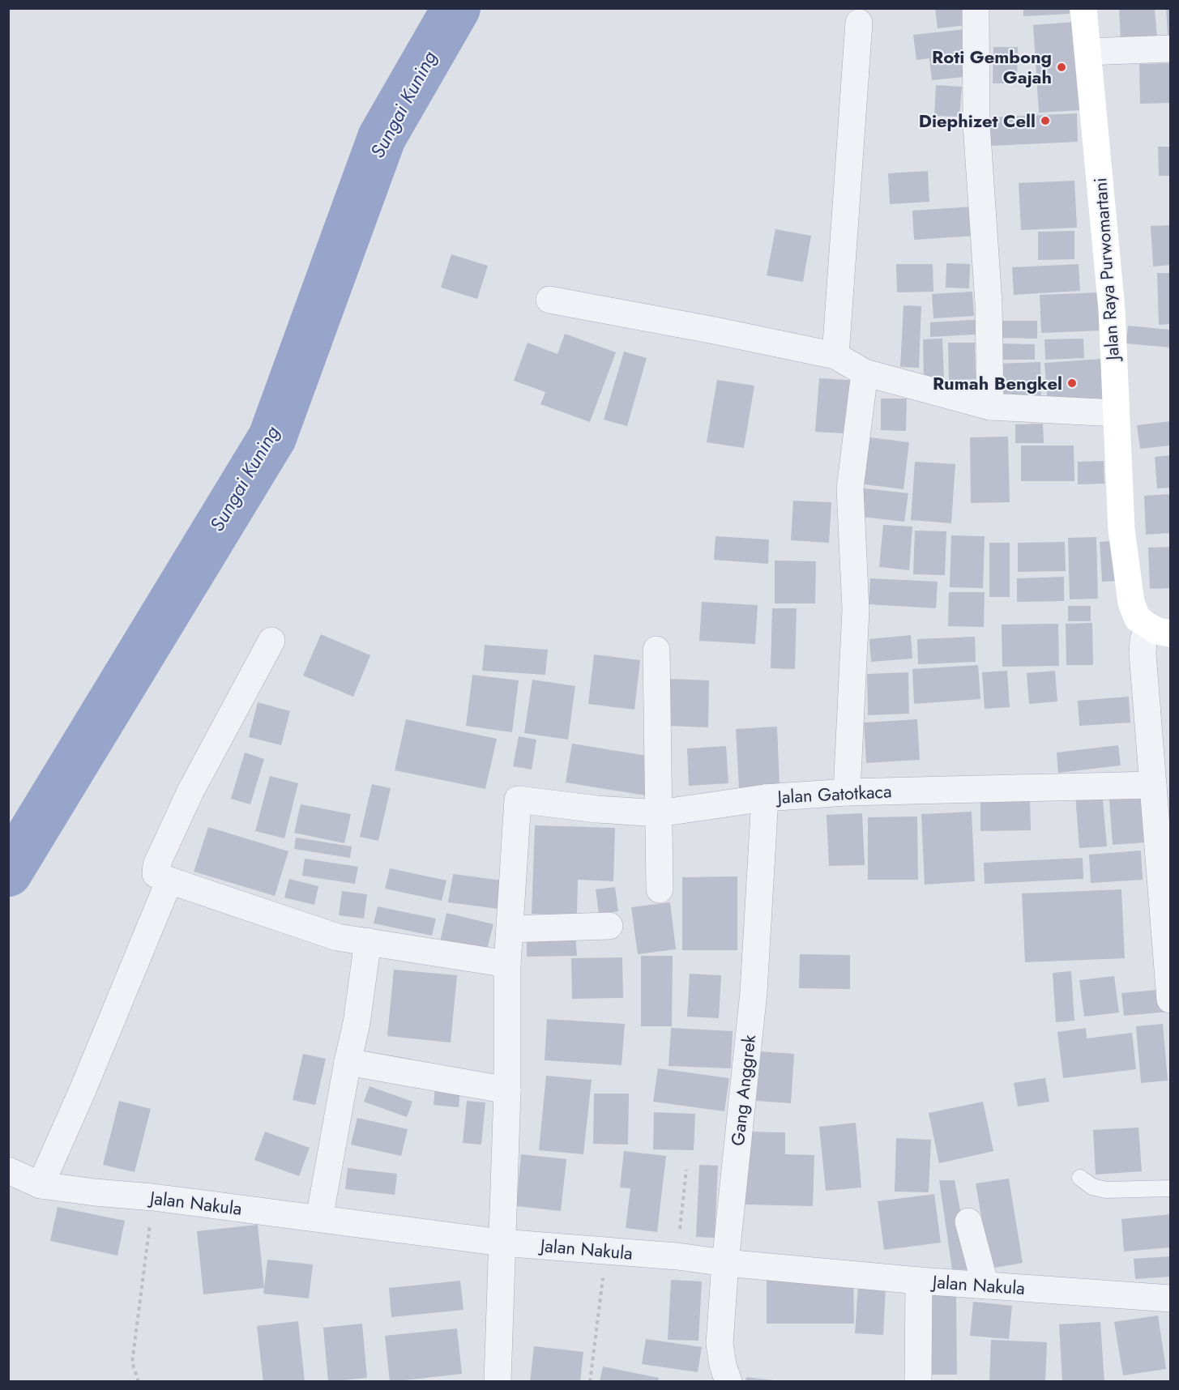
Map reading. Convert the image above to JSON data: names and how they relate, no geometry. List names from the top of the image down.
{
  "streets": {
    "street": [
      "Jalan Raya Purwomartani",
      "Jalan Gatotkaca",
      "Gang Anggrek",
      "Jalan Nakula"
    ]
  },
  "crossings": [
    ["Jalan Gatotkaca", "Gang Anggrek"],
    ["Gang Anggrek", "Jalan Nakula"]
  ],
  "water": ["Sungai Kuning"],
  "places": ["Roti Gembong Gajah", "Diephizet Cell", "Rumah Bengkel"]
}
